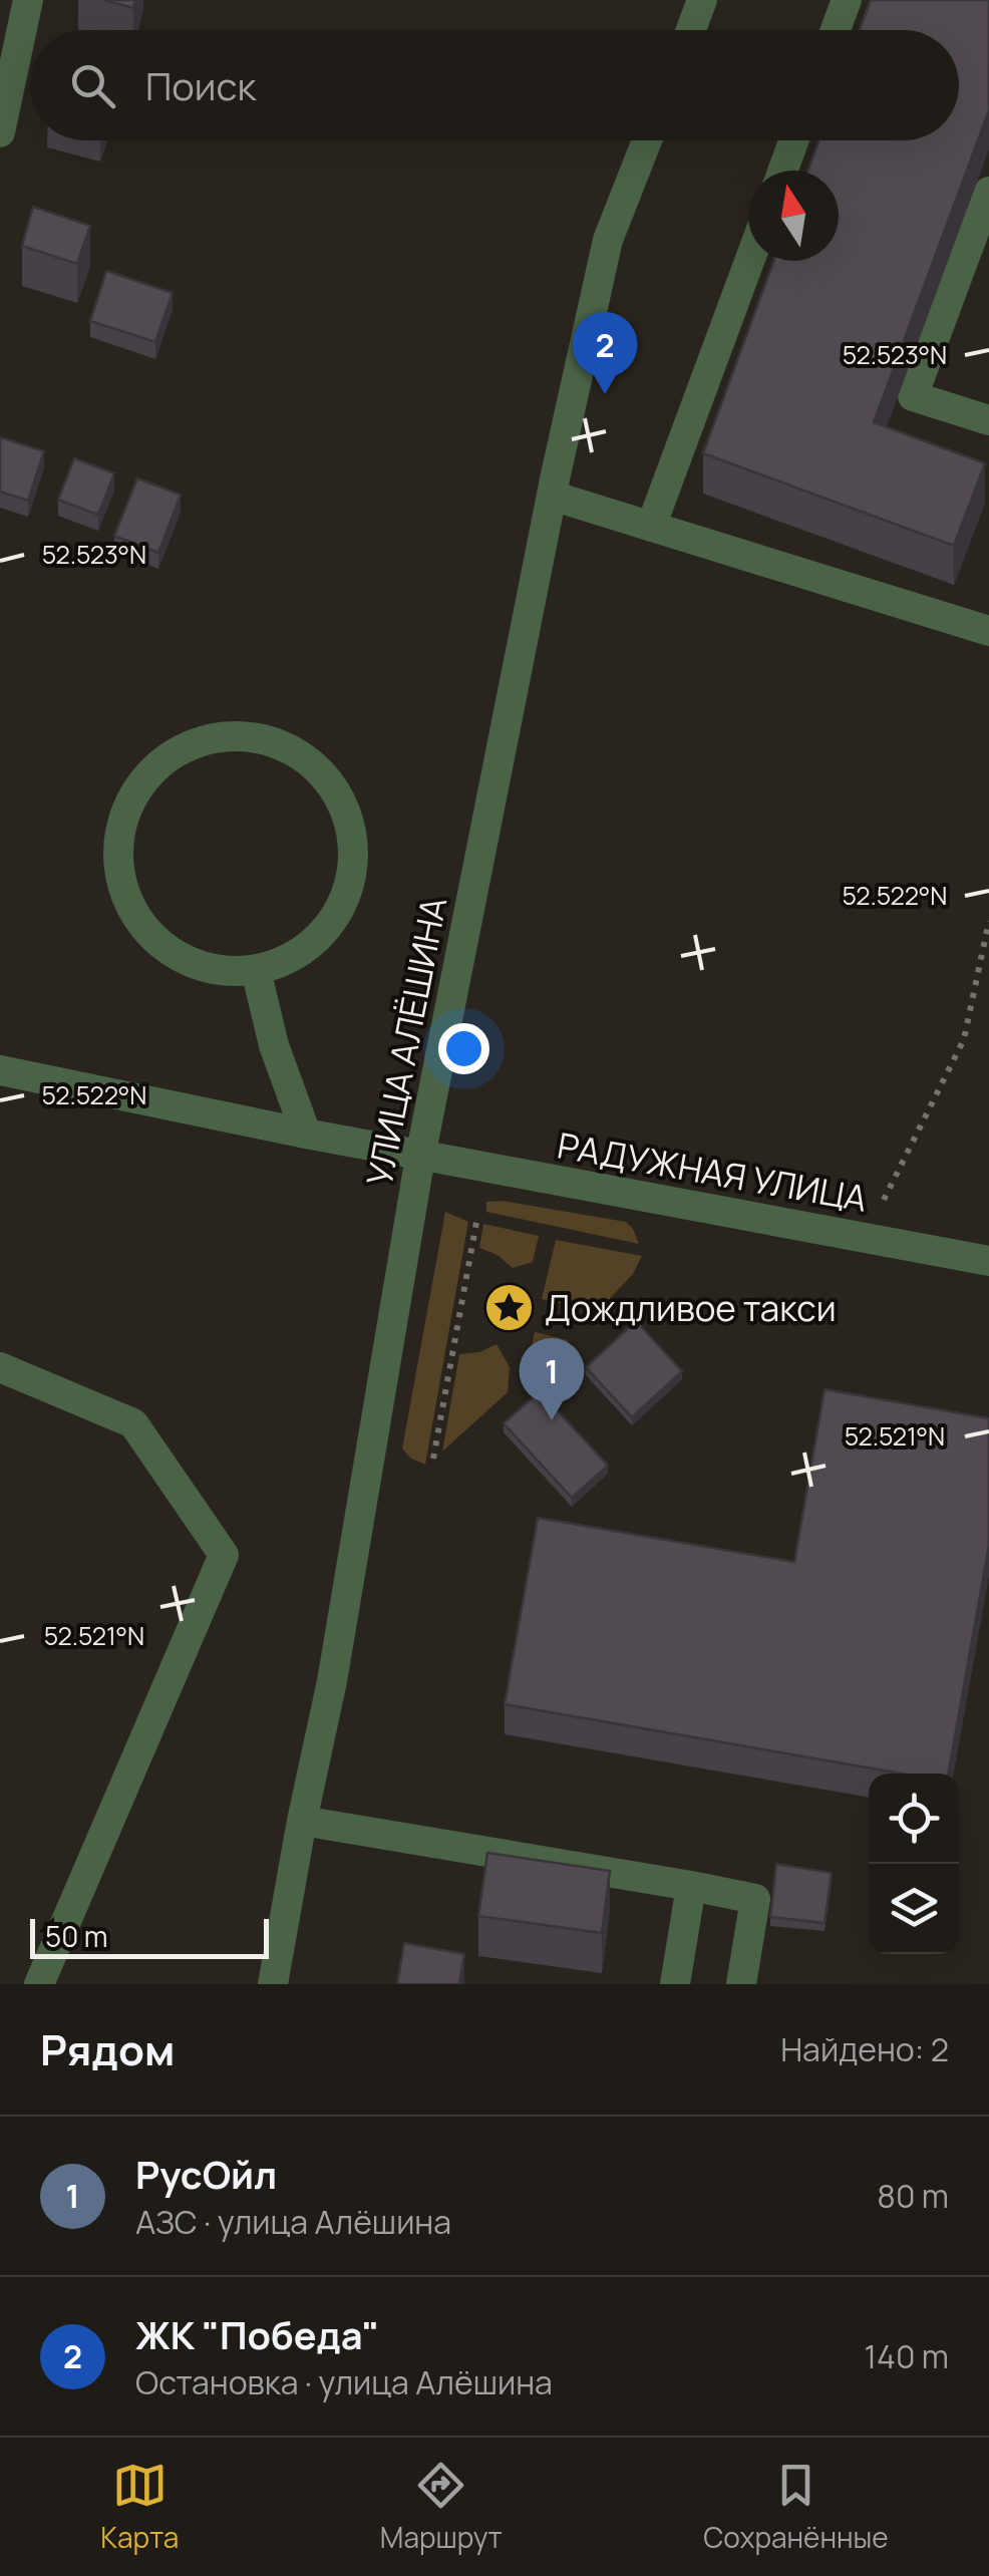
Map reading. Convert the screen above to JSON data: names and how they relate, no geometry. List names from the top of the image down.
{
  "streets": {
    "street": ["УЛИЦА АЛЁШИНА", "РАДУЖНАЯ УЛИЦА"]
  },
  "crossings": [
    ["УЛИЦА АЛЁШИНА", "РАДУЖНАЯ УЛИЦА"]
  ],
  "places": {
    "place": ["Дождливое такси"]
  },
  "scale_bar": "50 m",
  "north": "top",
  "page": {
    "search": "Поиск",
    "pins": ["2", "1"],
    "scale": "50 m",
    "heading": ["Рядом", "Найдено: 2"],
    "list": [
      {
        "mark": "1",
        "name": "РусОйл",
        "note": "АЗС · улица Алёшина",
        "value": "80 m"
      },
      {
        "mark": "2",
        "name": "ЖК \"Победа\"",
        "note": "Остановка · улица Алёшина",
        "value": "140 m"
      }
    ],
    "nav": ["Карта", "Маршрут", "Сохранённые"]
  },
  "coordinates": ["52.523°N", "52.522°N", "52.521°N"]
}
